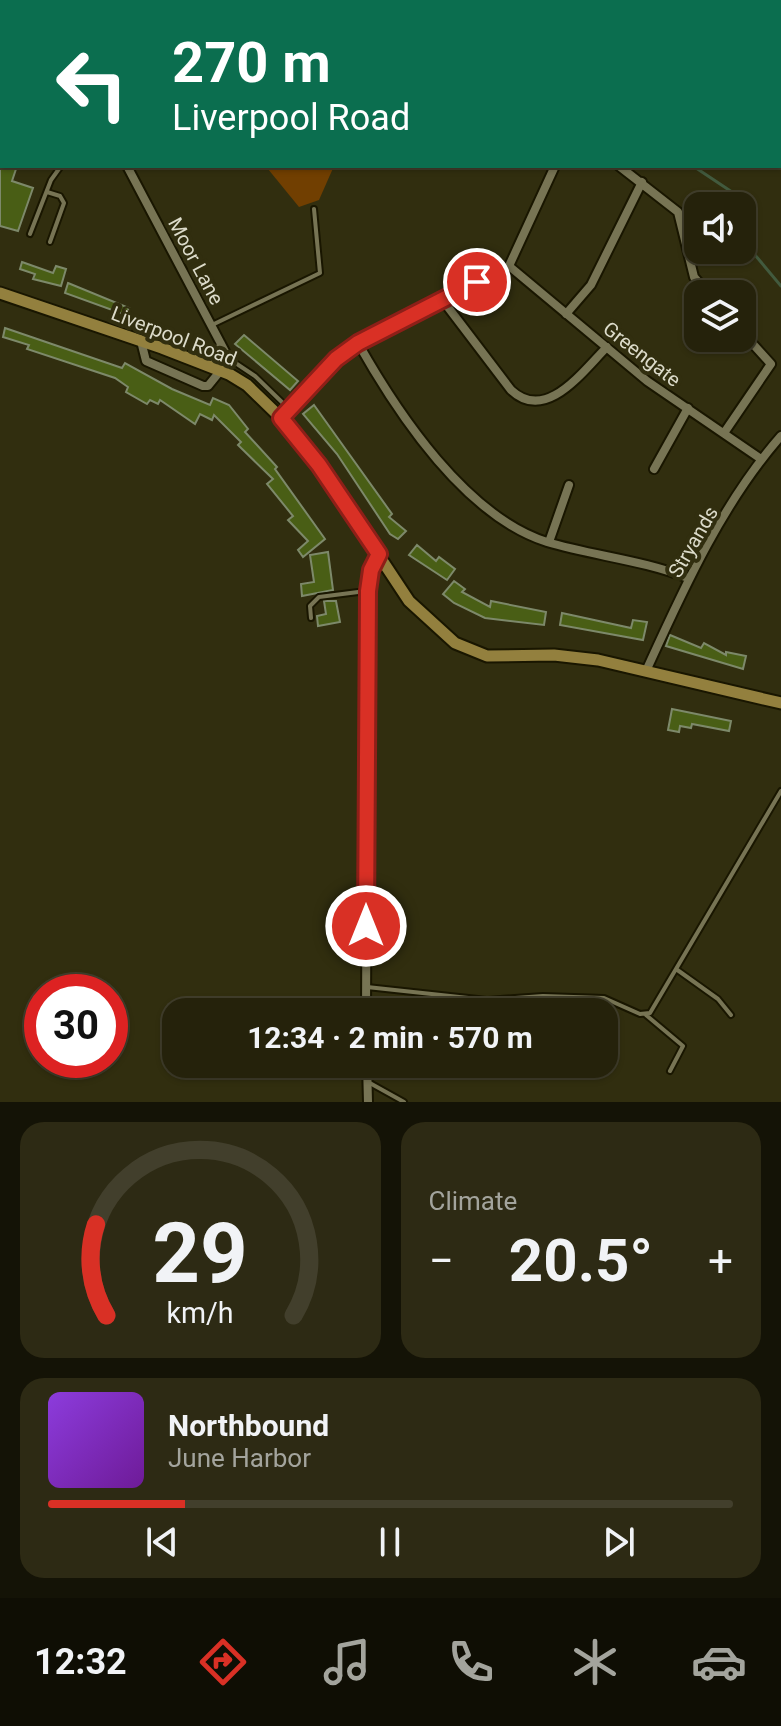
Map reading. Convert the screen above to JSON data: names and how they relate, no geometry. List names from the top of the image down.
{
  "streets": {
    "street": [
      "Moor Lane",
      "Liverpool Road",
      "Greengate",
      "Stryands"
    ]
  },
  "crossings": [
    ["Moor Lane", "Liverpool Road"],
    ["Liverpool Road", "Stryands"],
    ["Greengate", "Stryands"]
  ],
  "page": {
    "turn": ["270 m", "Liverpool Road"],
    "limit": "30",
    "trip": "12:34 · 2 min · 570 m",
    "tile": "Climate",
    "heat": ["−", "20.5°", "+"],
    "song": ["Northbound", "June Harbor"],
    "tabs": "12:32",
    "gauge": ["29", "km/h"]
  }
}
